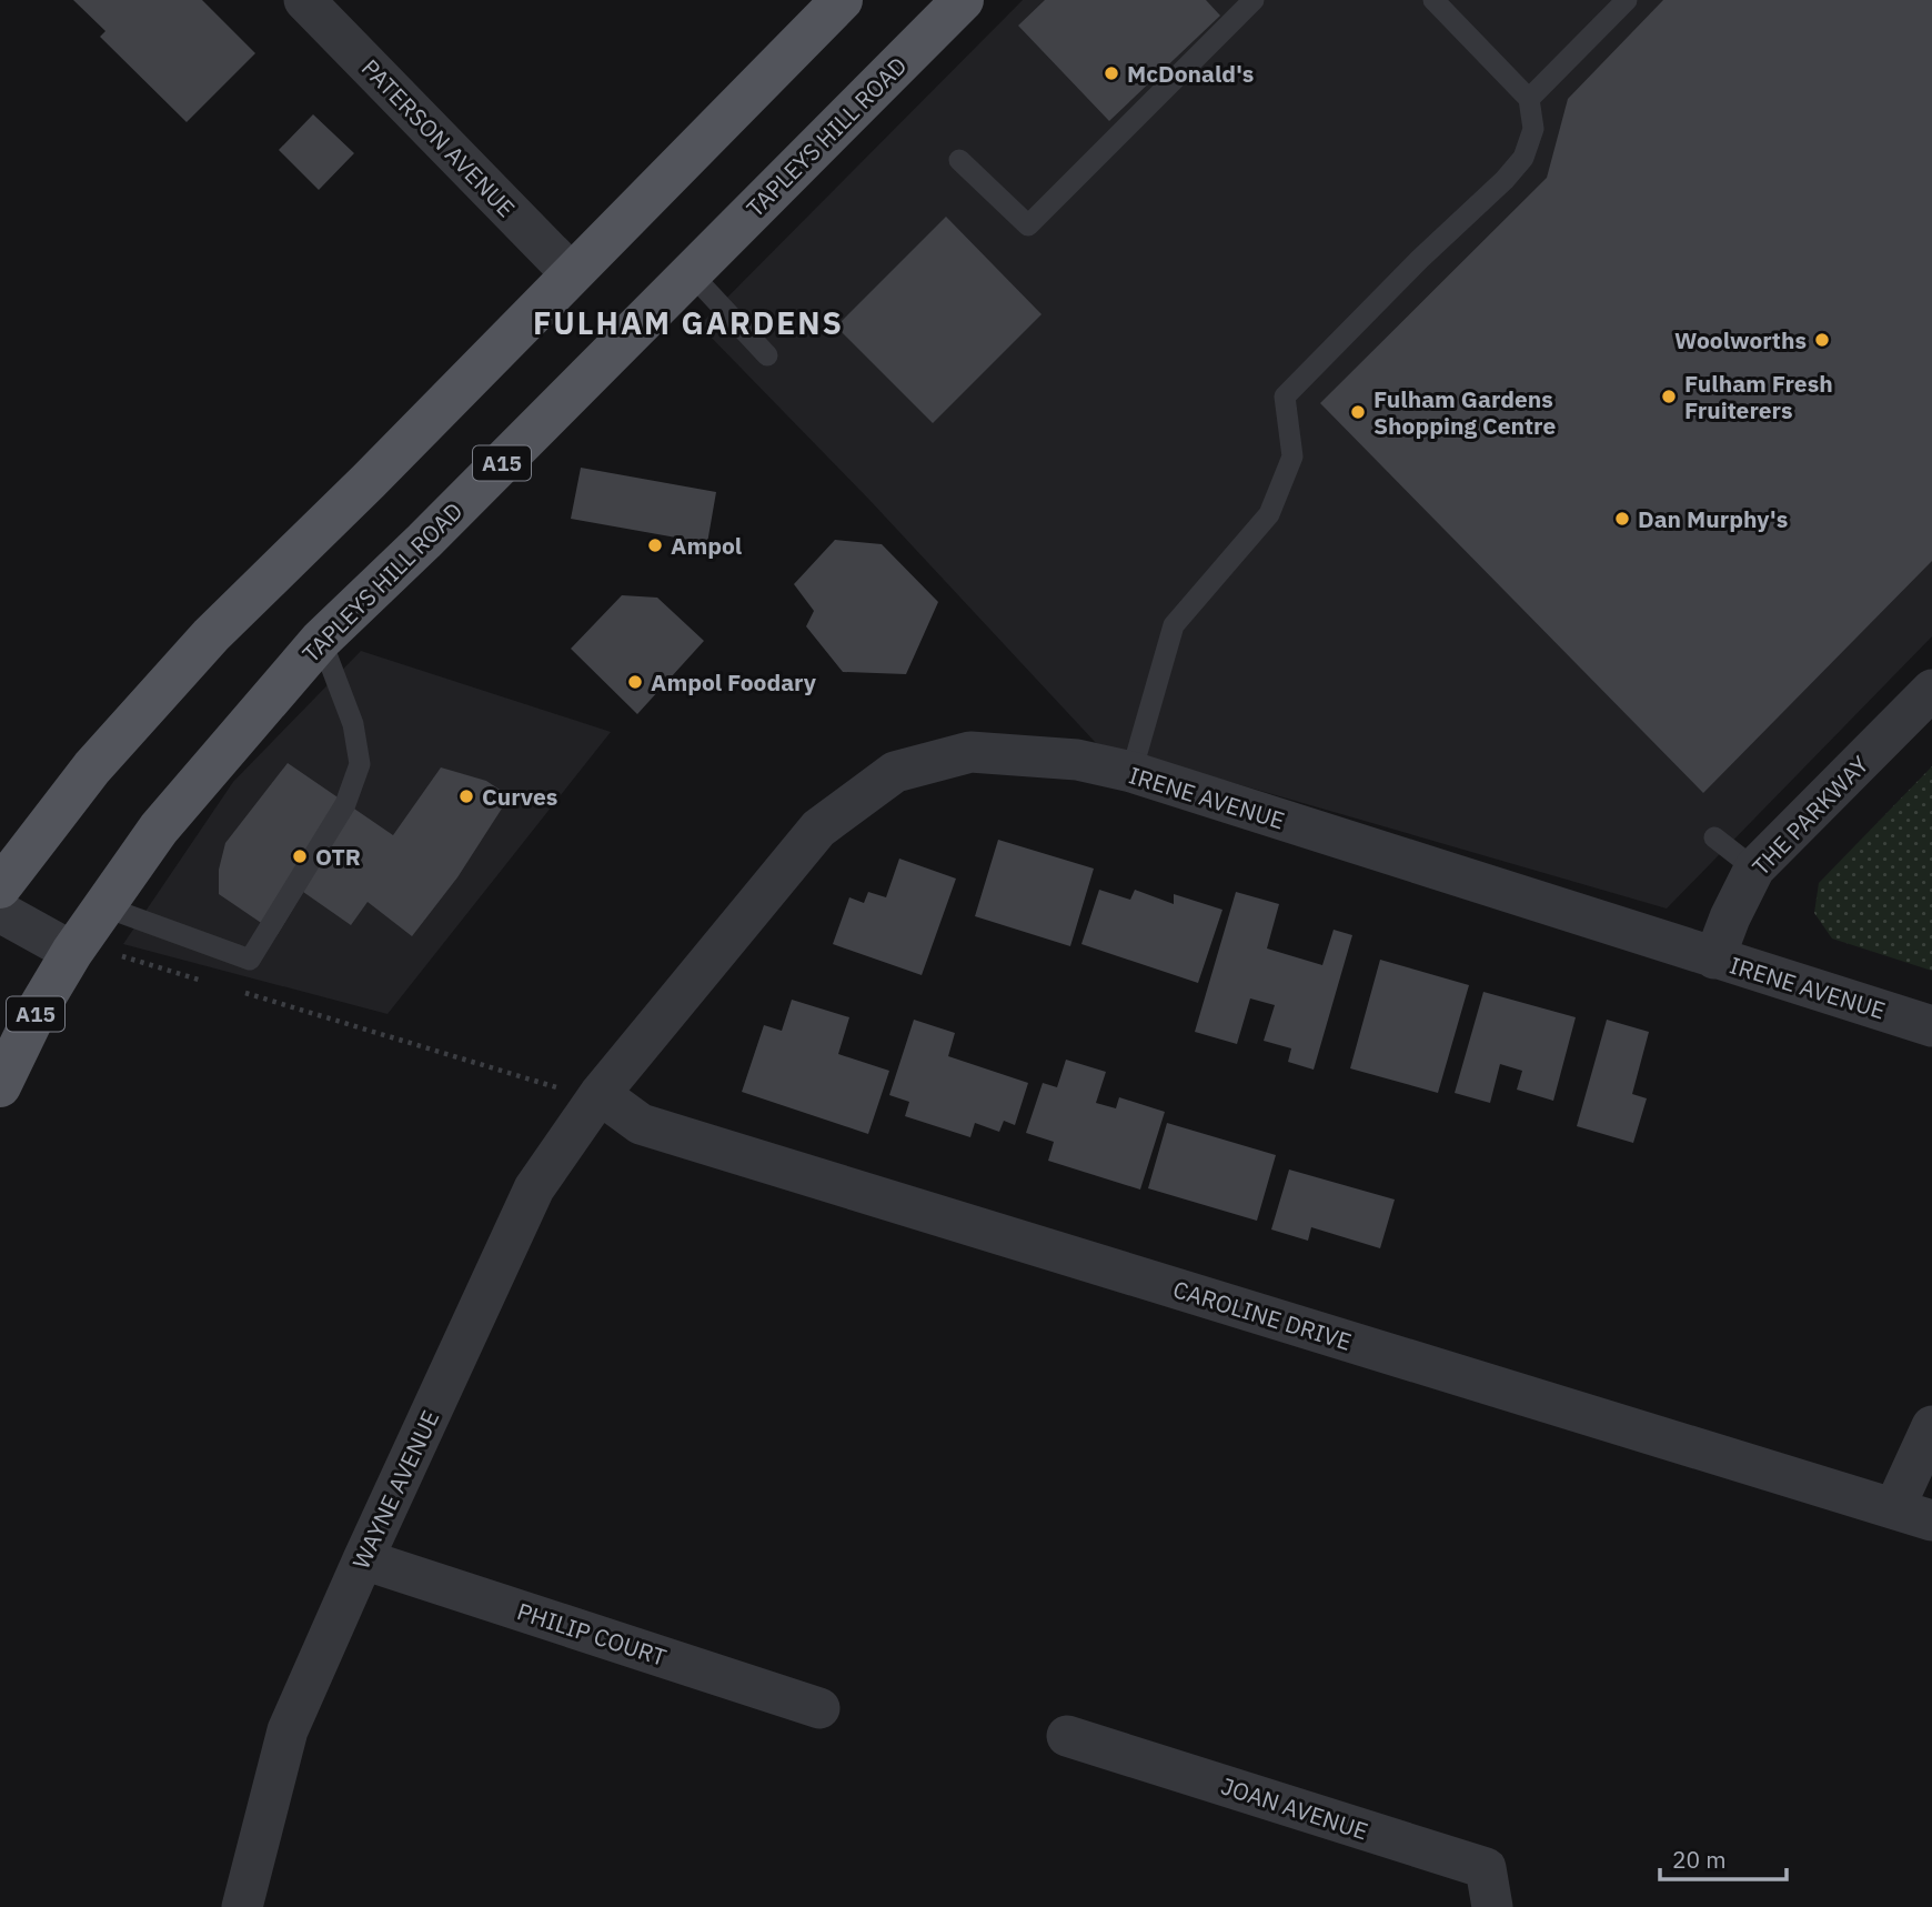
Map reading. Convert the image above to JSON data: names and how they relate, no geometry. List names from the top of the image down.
{
  "streets": {
    "main road": ["TAPLEYS HILL ROAD", "A15"],
    "street": [
      "PATERSON AVENUE",
      "IRENE AVENUE",
      "THE PARKWAY",
      "CAROLINE DRIVE",
      "WAYNE AVENUE",
      "PHILIP COURT",
      "JOAN AVENUE"
    ]
  },
  "crossings": [
    ["IRENE AVENUE", "THE PARKWAY"],
    ["IRENE AVENUE", "CAROLINE DRIVE"],
    ["IRENE AVENUE", "WAYNE AVENUE"],
    ["CAROLINE DRIVE", "WAYNE AVENUE"],
    ["WAYNE AVENUE", "PHILIP COURT"]
  ],
  "districts": ["FULHAM GARDENS"],
  "places": [
    "McDonald's",
    "Woolworths",
    "Fulham Fresh Fruiterers",
    "Fulham Gardens Shopping Centre",
    "Dan Murphy's",
    "Ampol",
    "Ampol Foodary",
    "Curves",
    "OTR"
  ],
  "scale_bar": "20 m"
}
